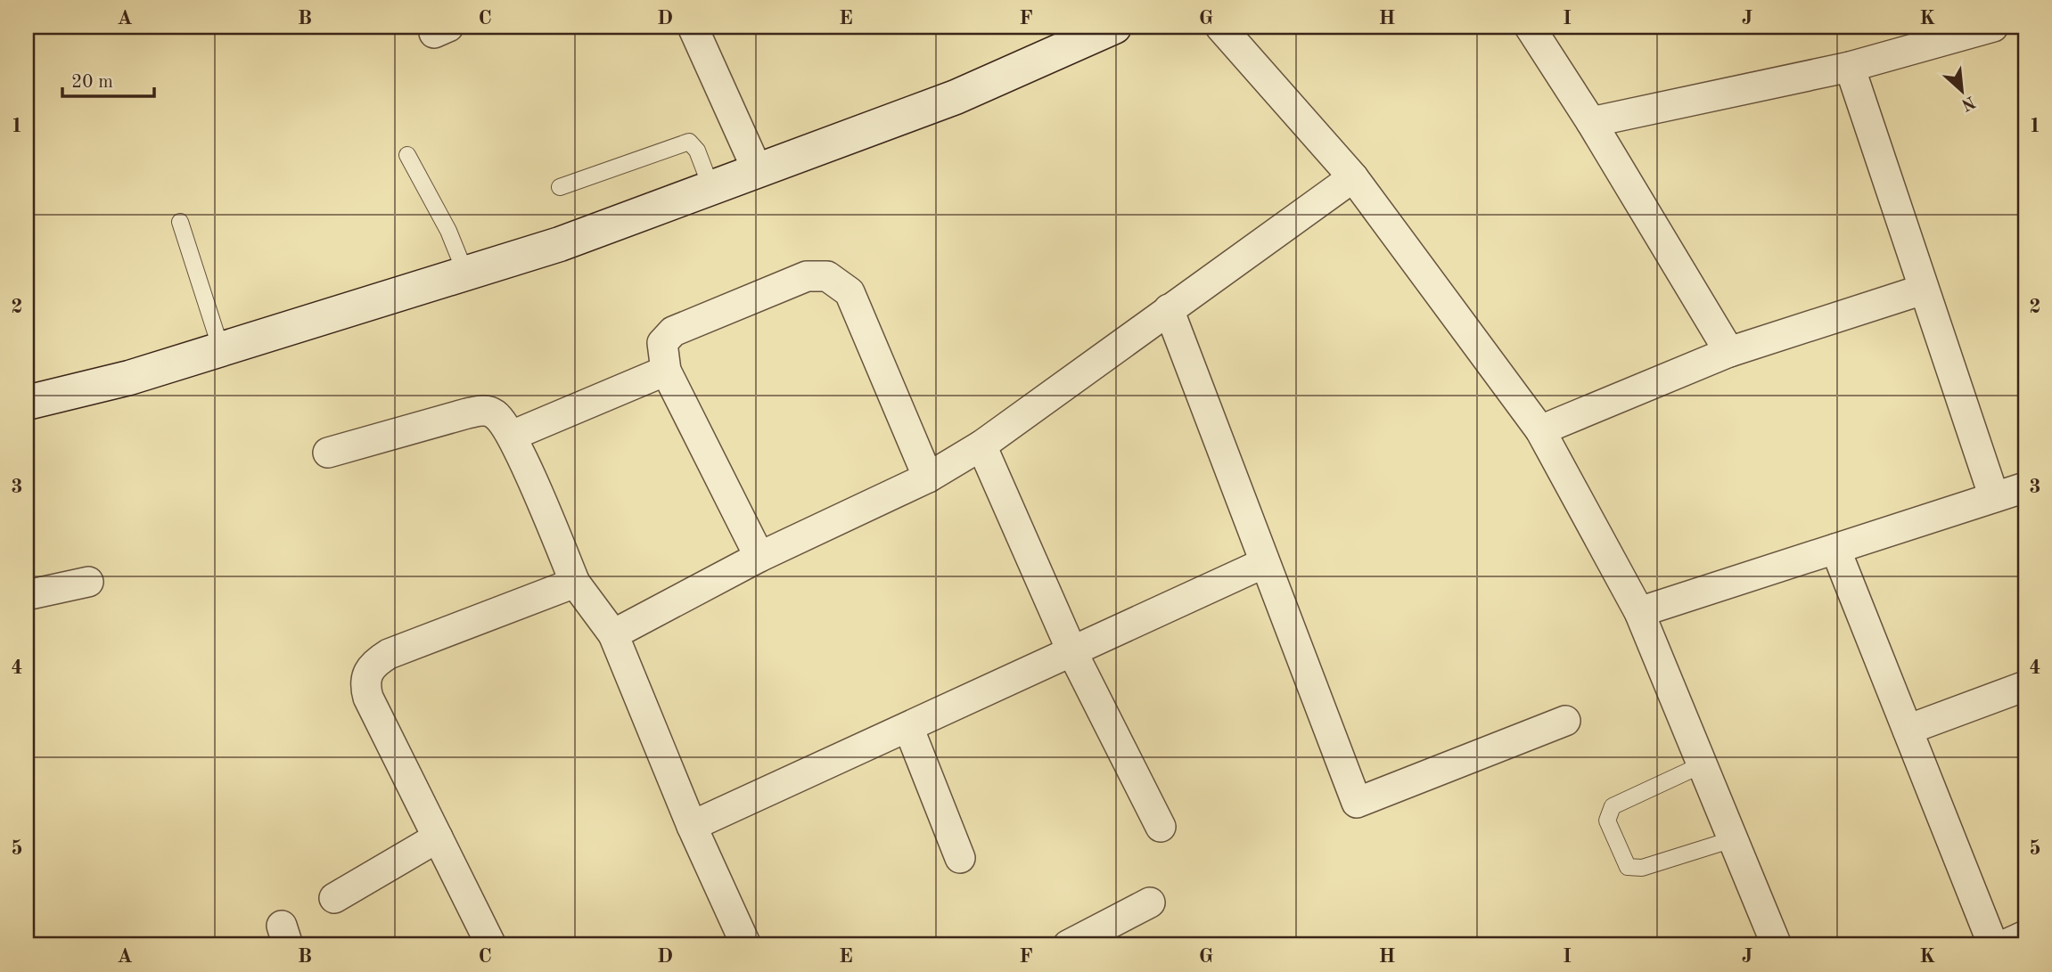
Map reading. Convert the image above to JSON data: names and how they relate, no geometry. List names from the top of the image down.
{
  "scale_bar": "20 m",
  "north": "bottom right",
  "grid": {
    "columns": [
      "A",
      "B",
      "C",
      "D",
      "E",
      "F",
      "G",
      "H",
      "I",
      "J",
      "K"
    ],
    "rows": [
      "1",
      "2",
      "3",
      "4",
      "5"
    ]
  }
}
